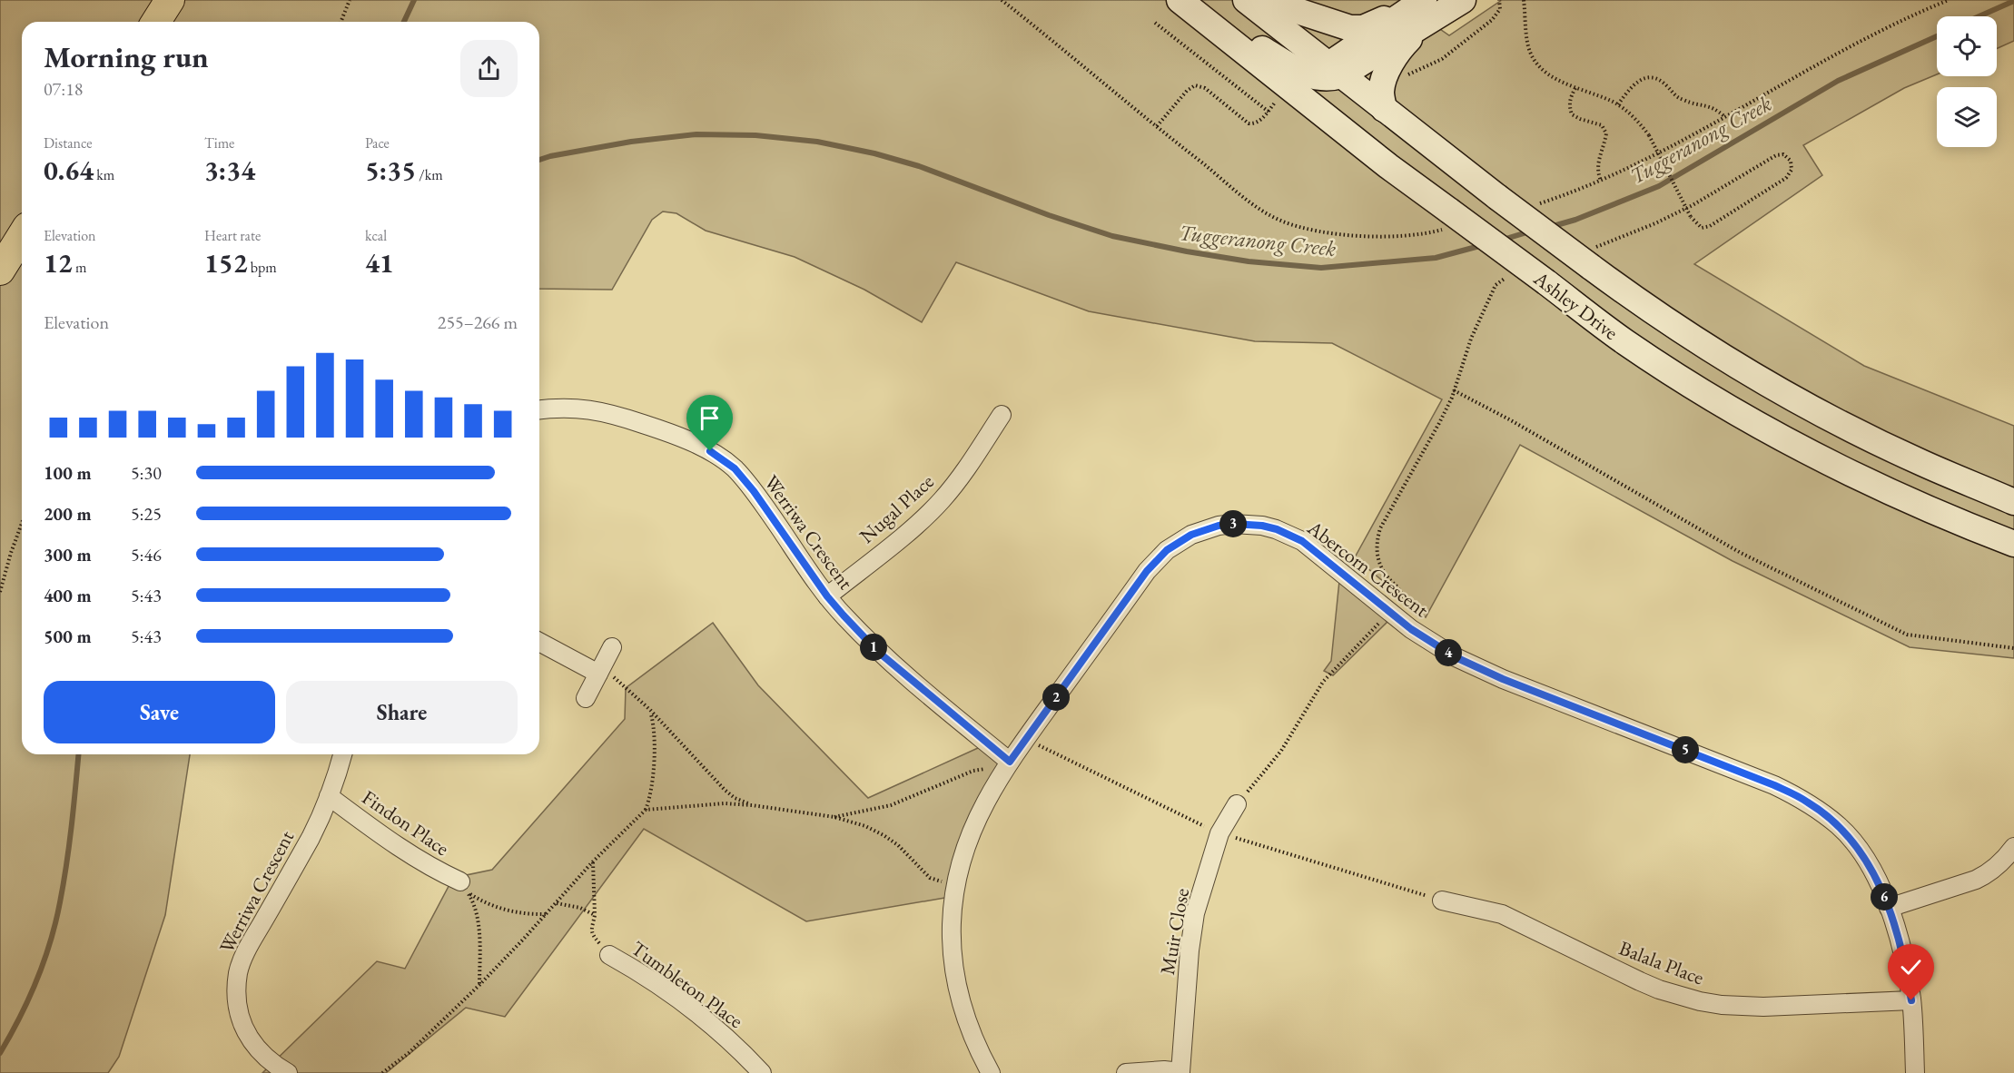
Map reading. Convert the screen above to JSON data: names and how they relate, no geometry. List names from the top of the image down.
{
  "streets": {
    "main road": ["Ashley Drive"],
    "street": [
      "Nugal Place",
      "Werriwa Crescent",
      "Abercorn Crescent",
      "Findon Place",
      "Muir Close",
      "Balala Place",
      "Tumbleton Place"
    ]
  },
  "crossings": [
    ["Nugal Place", "Werriwa Crescent"],
    ["Werriwa Crescent", "Abercorn Crescent"],
    ["Werriwa Crescent", "Findon Place"],
    ["Abercorn Crescent", "Balala Place"]
  ],
  "water": ["Tuggeranong Creek"],
  "page": {
    "heading": ["Morning run", "07:18"],
    "stats": [
      ["Distance", "0.64 km"],
      ["Time", "3:34"],
      ["Pace", "5:35 /km"],
      ["Elevation", "12 m"],
      ["Heart rate", "152 bpm"],
      ["kcal", "41"]
    ],
    "chart": ["Elevation", "255–266 m"],
    "list": [
      {
        "name": "100 m",
        "note": "5:30"
      },
      {
        "name": "200 m",
        "note": "5:25"
      },
      {
        "name": "300 m",
        "note": "5:46"
      },
      {
        "name": "400 m",
        "note": "5:43"
      },
      {
        "name": "500 m",
        "note": "5:43"
      }
    ],
    "pins": [
      "3",
      "1",
      "4",
      "2",
      "5",
      "6"
    ],
    "buttons": ["Save", "Share"]
  }
}
